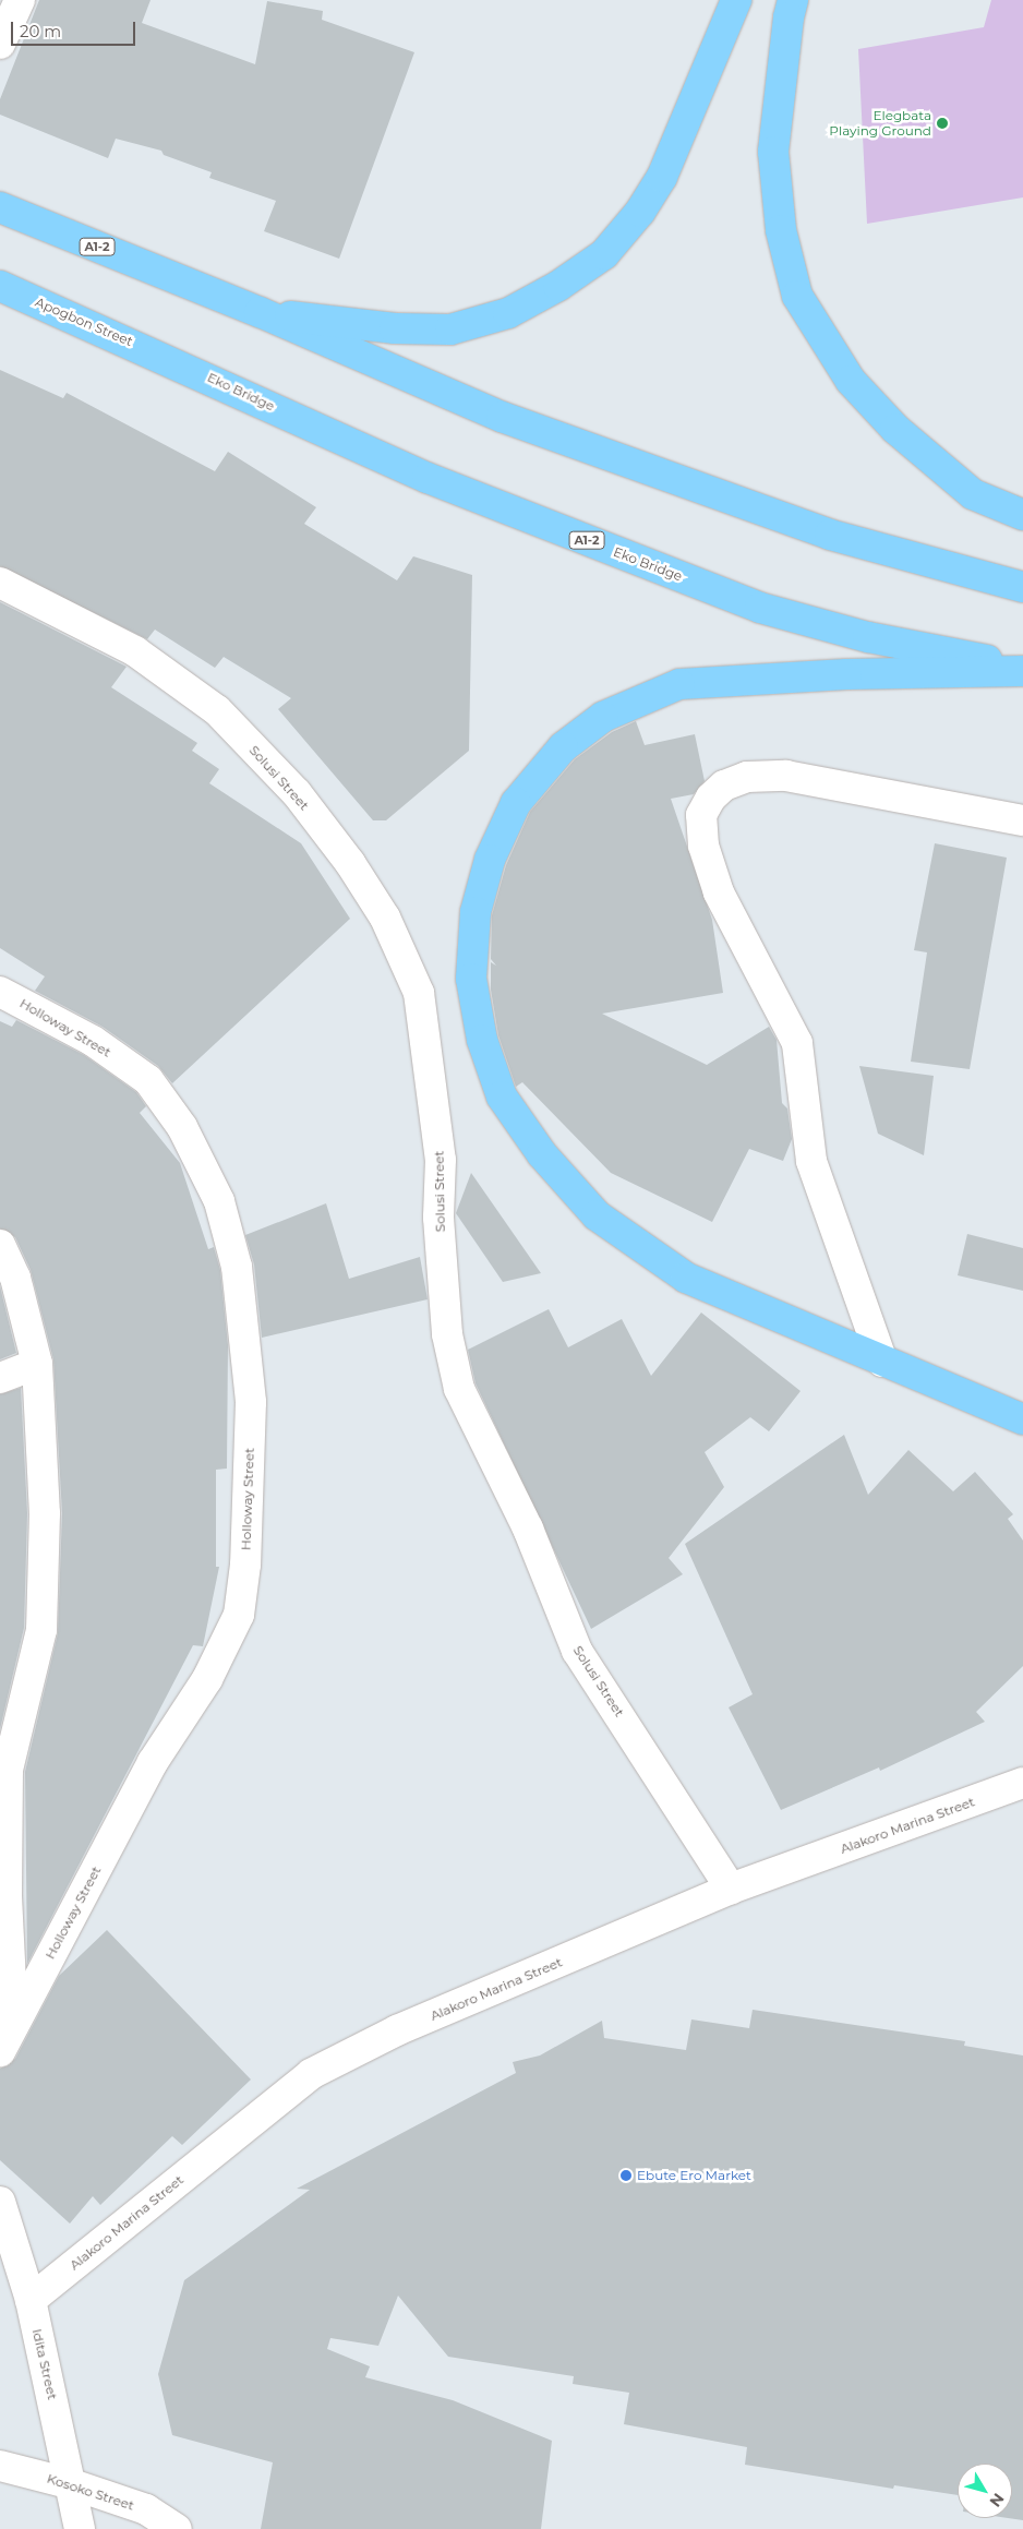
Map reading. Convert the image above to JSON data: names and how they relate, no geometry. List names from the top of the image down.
{
  "streets": {
    "highway": ["A1-2", "Apogbon Street", "Eko Bridge"],
    "street": [
      "Solusi Street",
      "Holloway Street",
      "Alakoro Marina Street",
      "Idita Street",
      "Kosoko Street"
    ]
  },
  "crossings": [
    ["Apogbon Street", "Eko Bridge"],
    ["Solusi Street", "Alakoro Marina Street"],
    ["Alakoro Marina Street", "Idita Street"],
    ["Idita Street", "Kosoko Street"]
  ],
  "places": ["Elegbata Playing Ground", "Ebute Ero Market"],
  "scale_bar": "20 m",
  "north": "bottom right"
}
